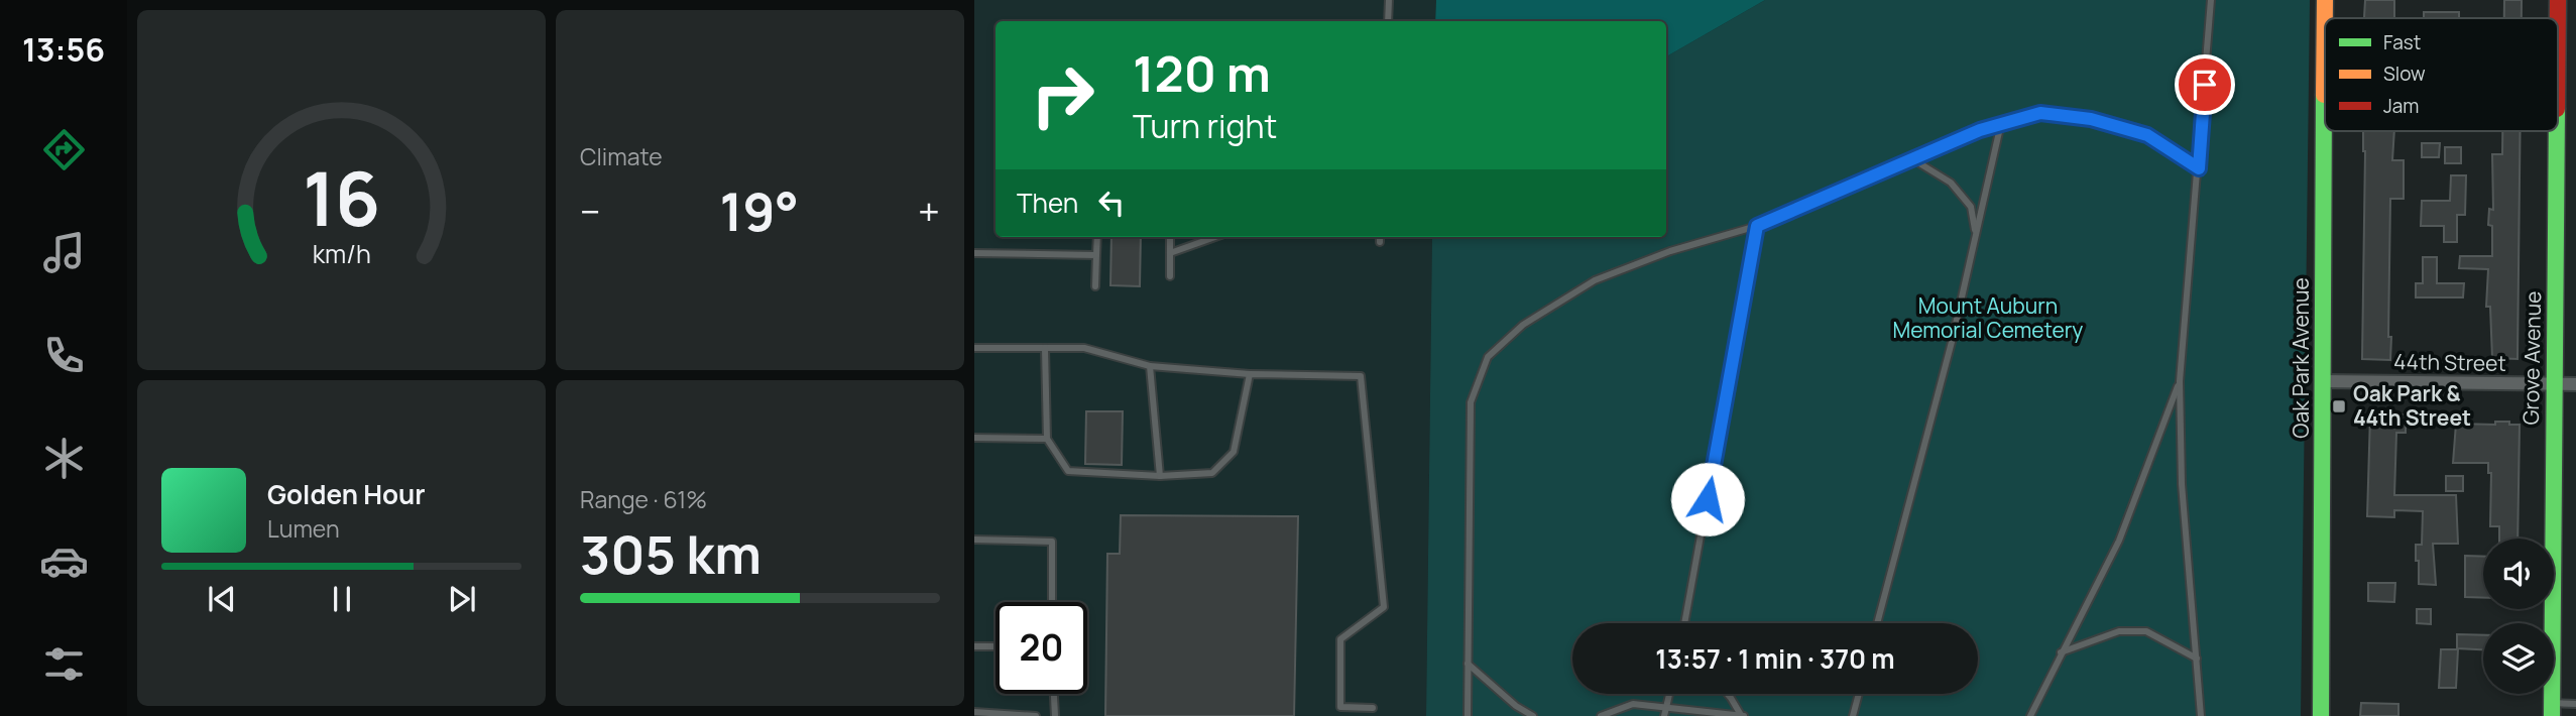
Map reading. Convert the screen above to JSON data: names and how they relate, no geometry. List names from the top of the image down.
{
  "streets": {
    "street": ["Oak Park Avenue", "Grove Avenue", "44th Street"]
  },
  "crossings": [
    ["Oak Park Avenue", "44th Street"],
    ["Grove Avenue", "44th Street"]
  ],
  "parks": ["Mount Auburn Memorial Cemetery"],
  "places": {
    "transit": ["Oak Park & 44th Street"]
  },
  "legend": ["Fast", "Slow", "Jam"],
  "page": {
    "tabs": "13:56",
    "tile": [
      "Climate",
      ["Range · 61%", "305 km"]
    ],
    "turn": ["120 m", "Turn right"],
    "then": "Then",
    "heat": ["−", "19°", "+"],
    "song": ["Golden Hour", "Lumen"],
    "limit": "20",
    "trip": "13:57 · 1 min · 370 m",
    "gauge": ["16", "km/h"]
  }
}
